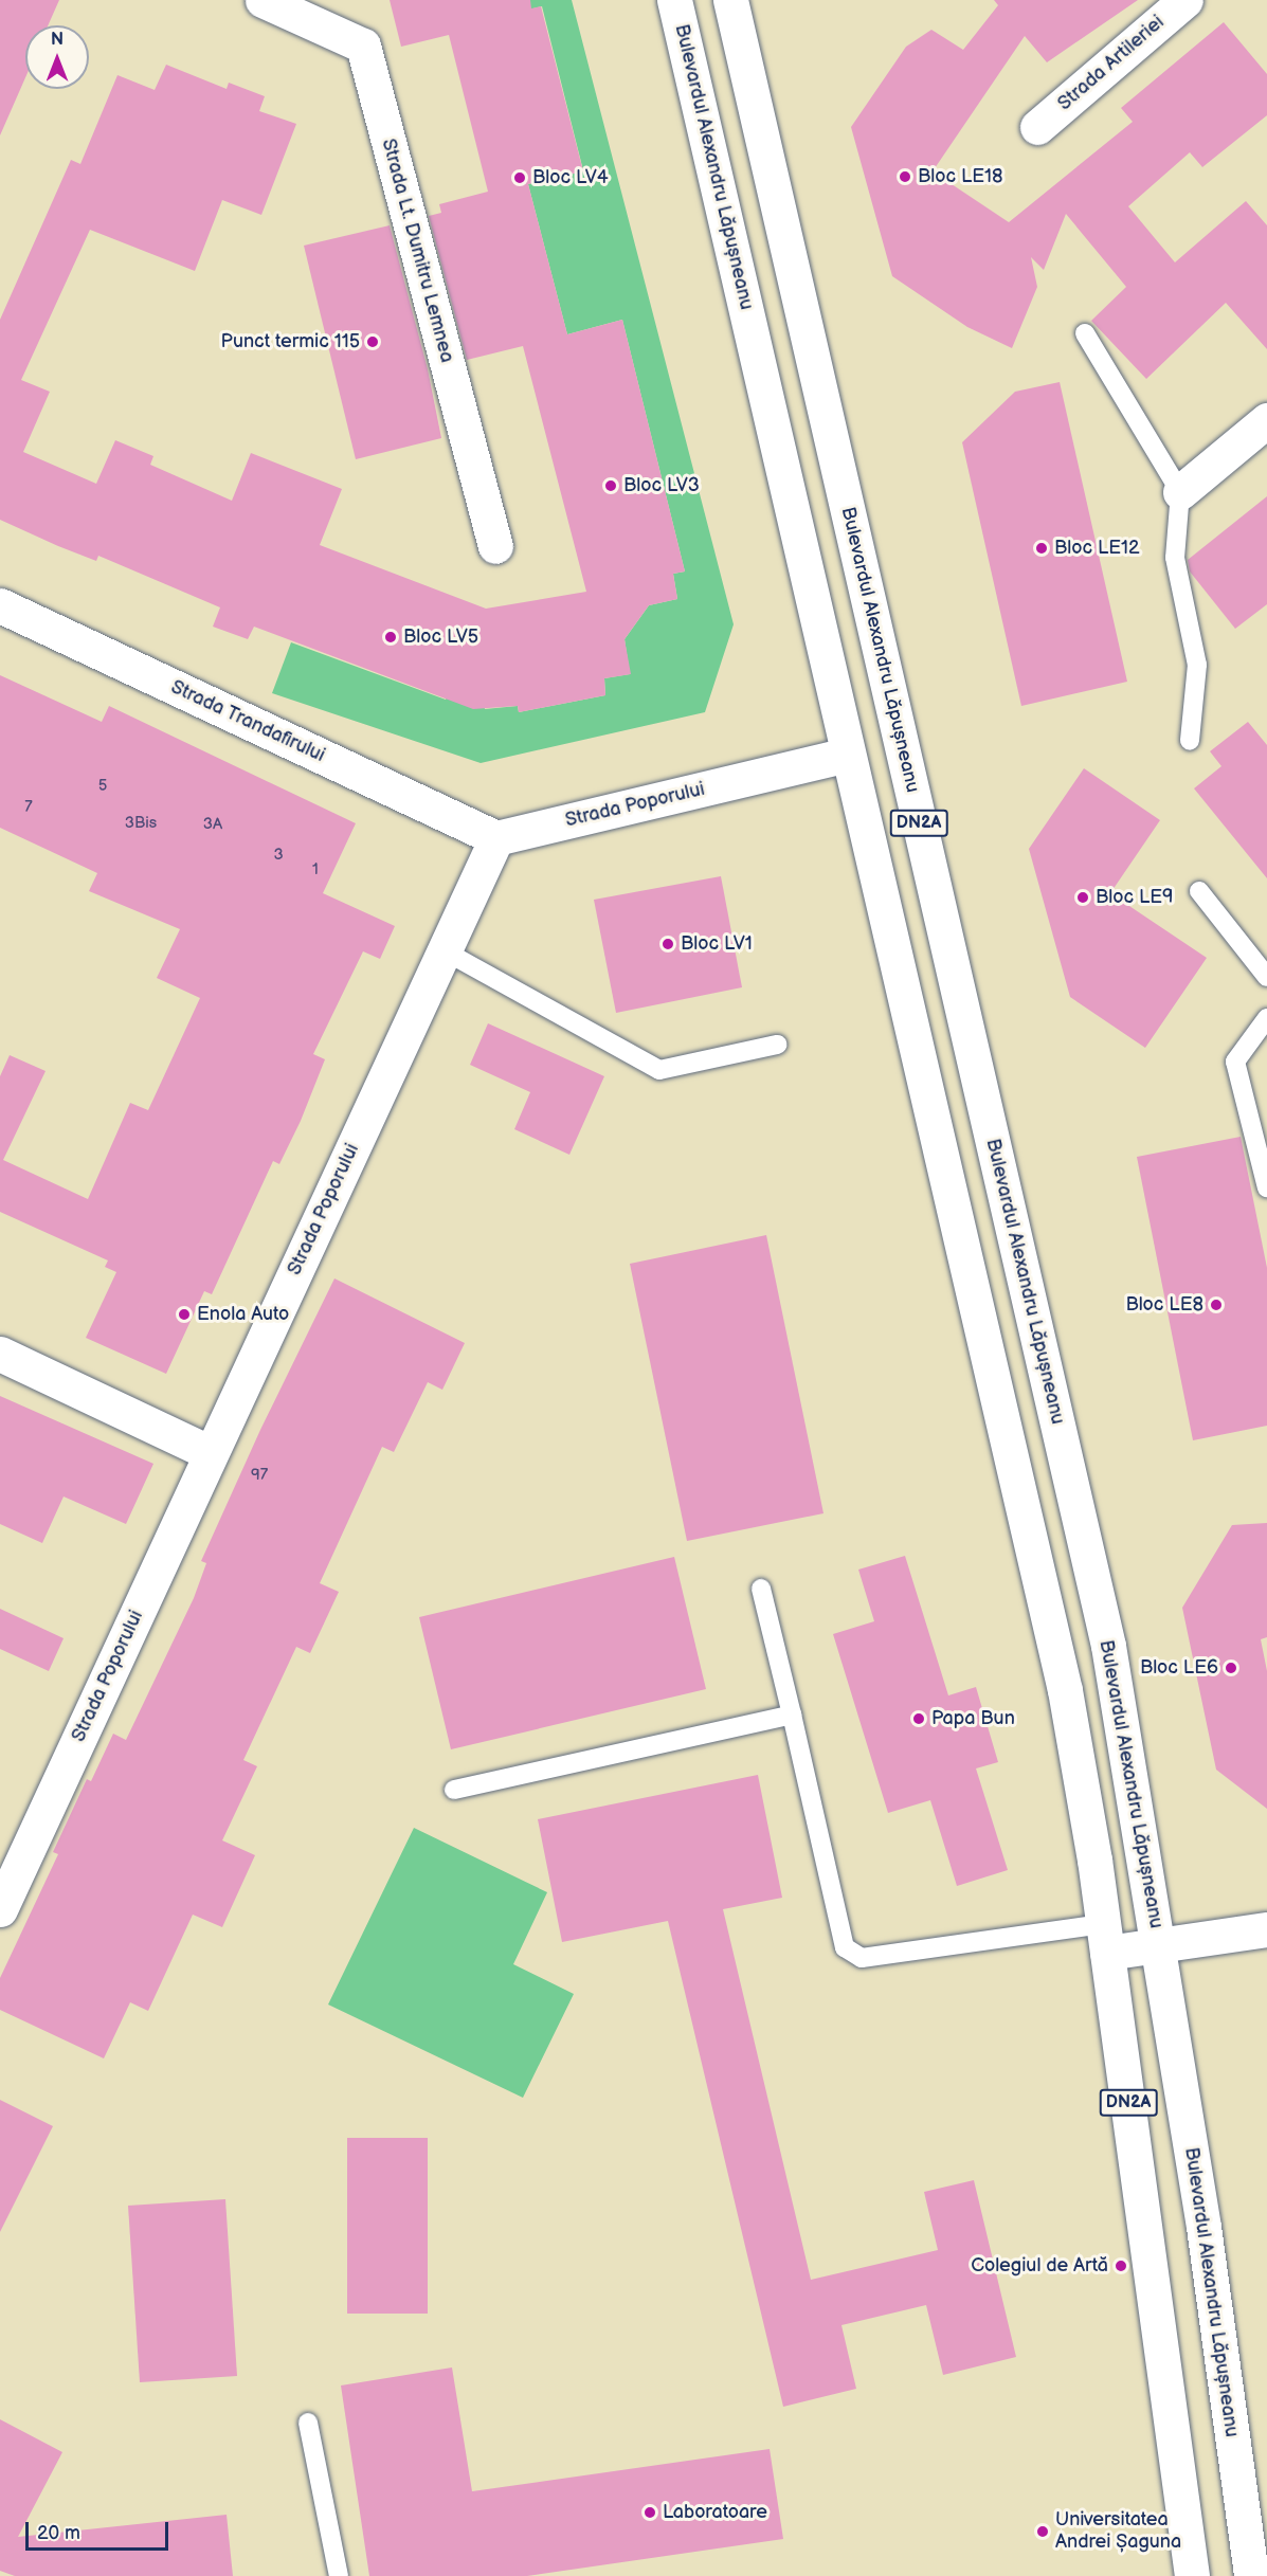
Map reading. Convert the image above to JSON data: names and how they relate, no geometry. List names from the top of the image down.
{
  "streets": {
    "main road": [
      "Strada Artileriei",
      "Bulevardul Alexandru Lăpușneanu",
      "Strada Lt. Dumitru Lemnea",
      "Strada Trandafirului",
      "Strada Poporului",
      "DN2A"
    ]
  },
  "crossings": [
    ["Bulevardul Alexandru Lăpușneanu", "Strada Poporului"],
    ["Strada Trandafirului", "Strada Poporului"]
  ],
  "places": [
    "Bloc LE18",
    "Bloc LV4",
    "Punct termic 115",
    "Bloc LV3",
    "Bloc LE12",
    "Bloc LV5",
    "Bloc LE9",
    "Bloc LV1",
    "Bloc LE8",
    "Enola Auto",
    "Bloc LE6",
    "Papa Bun",
    "Colegiul de Artă",
    "Laboratoare",
    "Universitatea Andrei Șaguna"
  ],
  "house_numbers": [
    "5",
    "7",
    "3Bis",
    "3A",
    "3",
    "1",
    "97"
  ],
  "scale_bar": "20 m",
  "north": "top"
}
